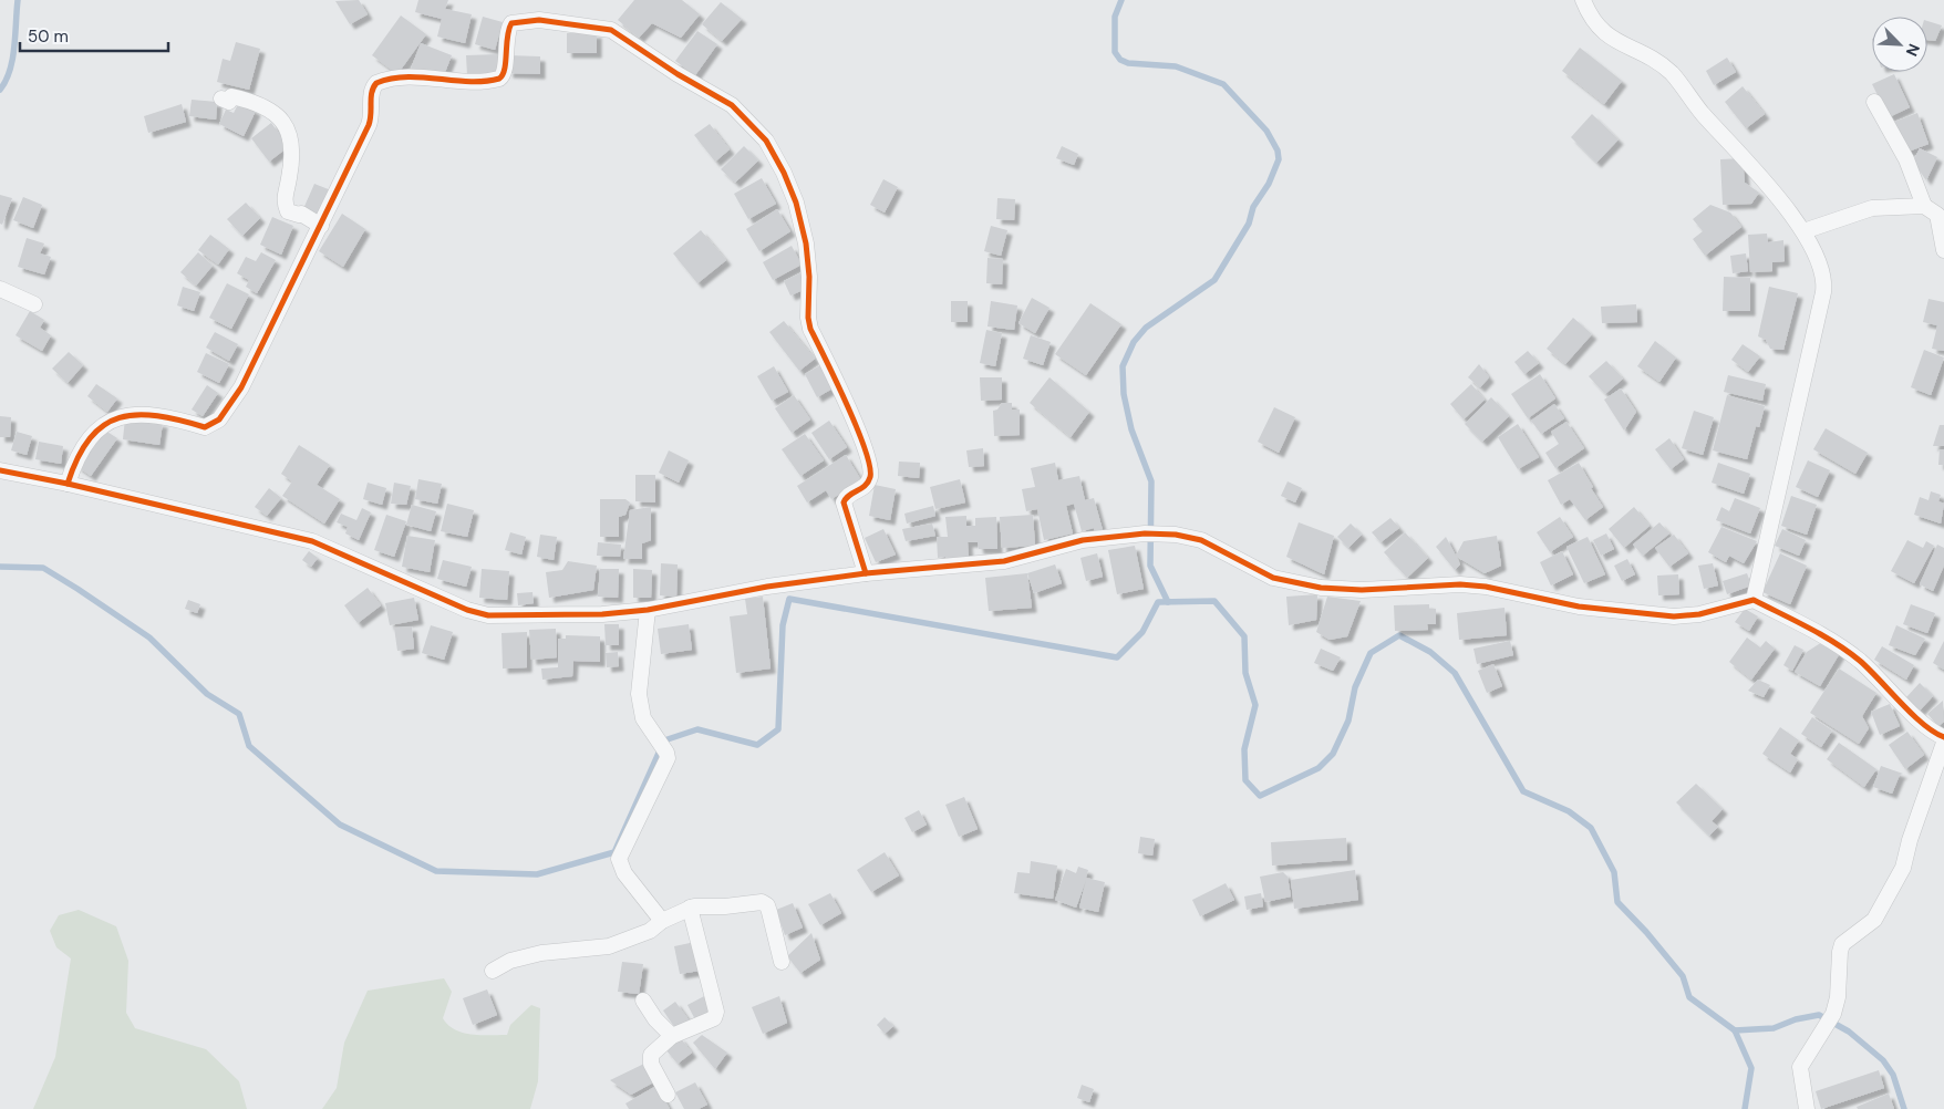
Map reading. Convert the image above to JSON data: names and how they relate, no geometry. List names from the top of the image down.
{
  "scale_bar": "50 m",
  "north": "bottom right"
}
